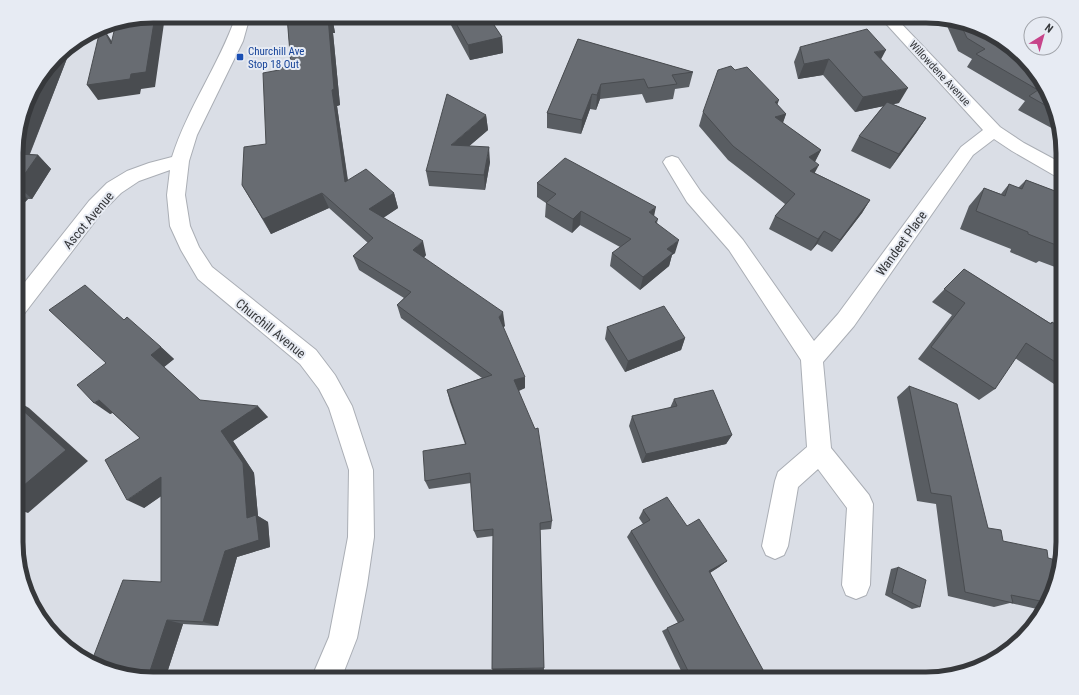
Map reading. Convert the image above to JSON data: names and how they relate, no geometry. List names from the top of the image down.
{
  "streets": {
    "street": [
      "Willowdene Avenue",
      "Ascot Avenue",
      "Wandeet Place",
      "Churchill Avenue"
    ]
  },
  "crossings": [
    ["Willowdene Avenue", "Wandeet Place"],
    ["Ascot Avenue", "Churchill Avenue"]
  ],
  "places": {
    "transit": ["Churchill Ave Stop 18 Out"]
  },
  "north": "top right"
}
